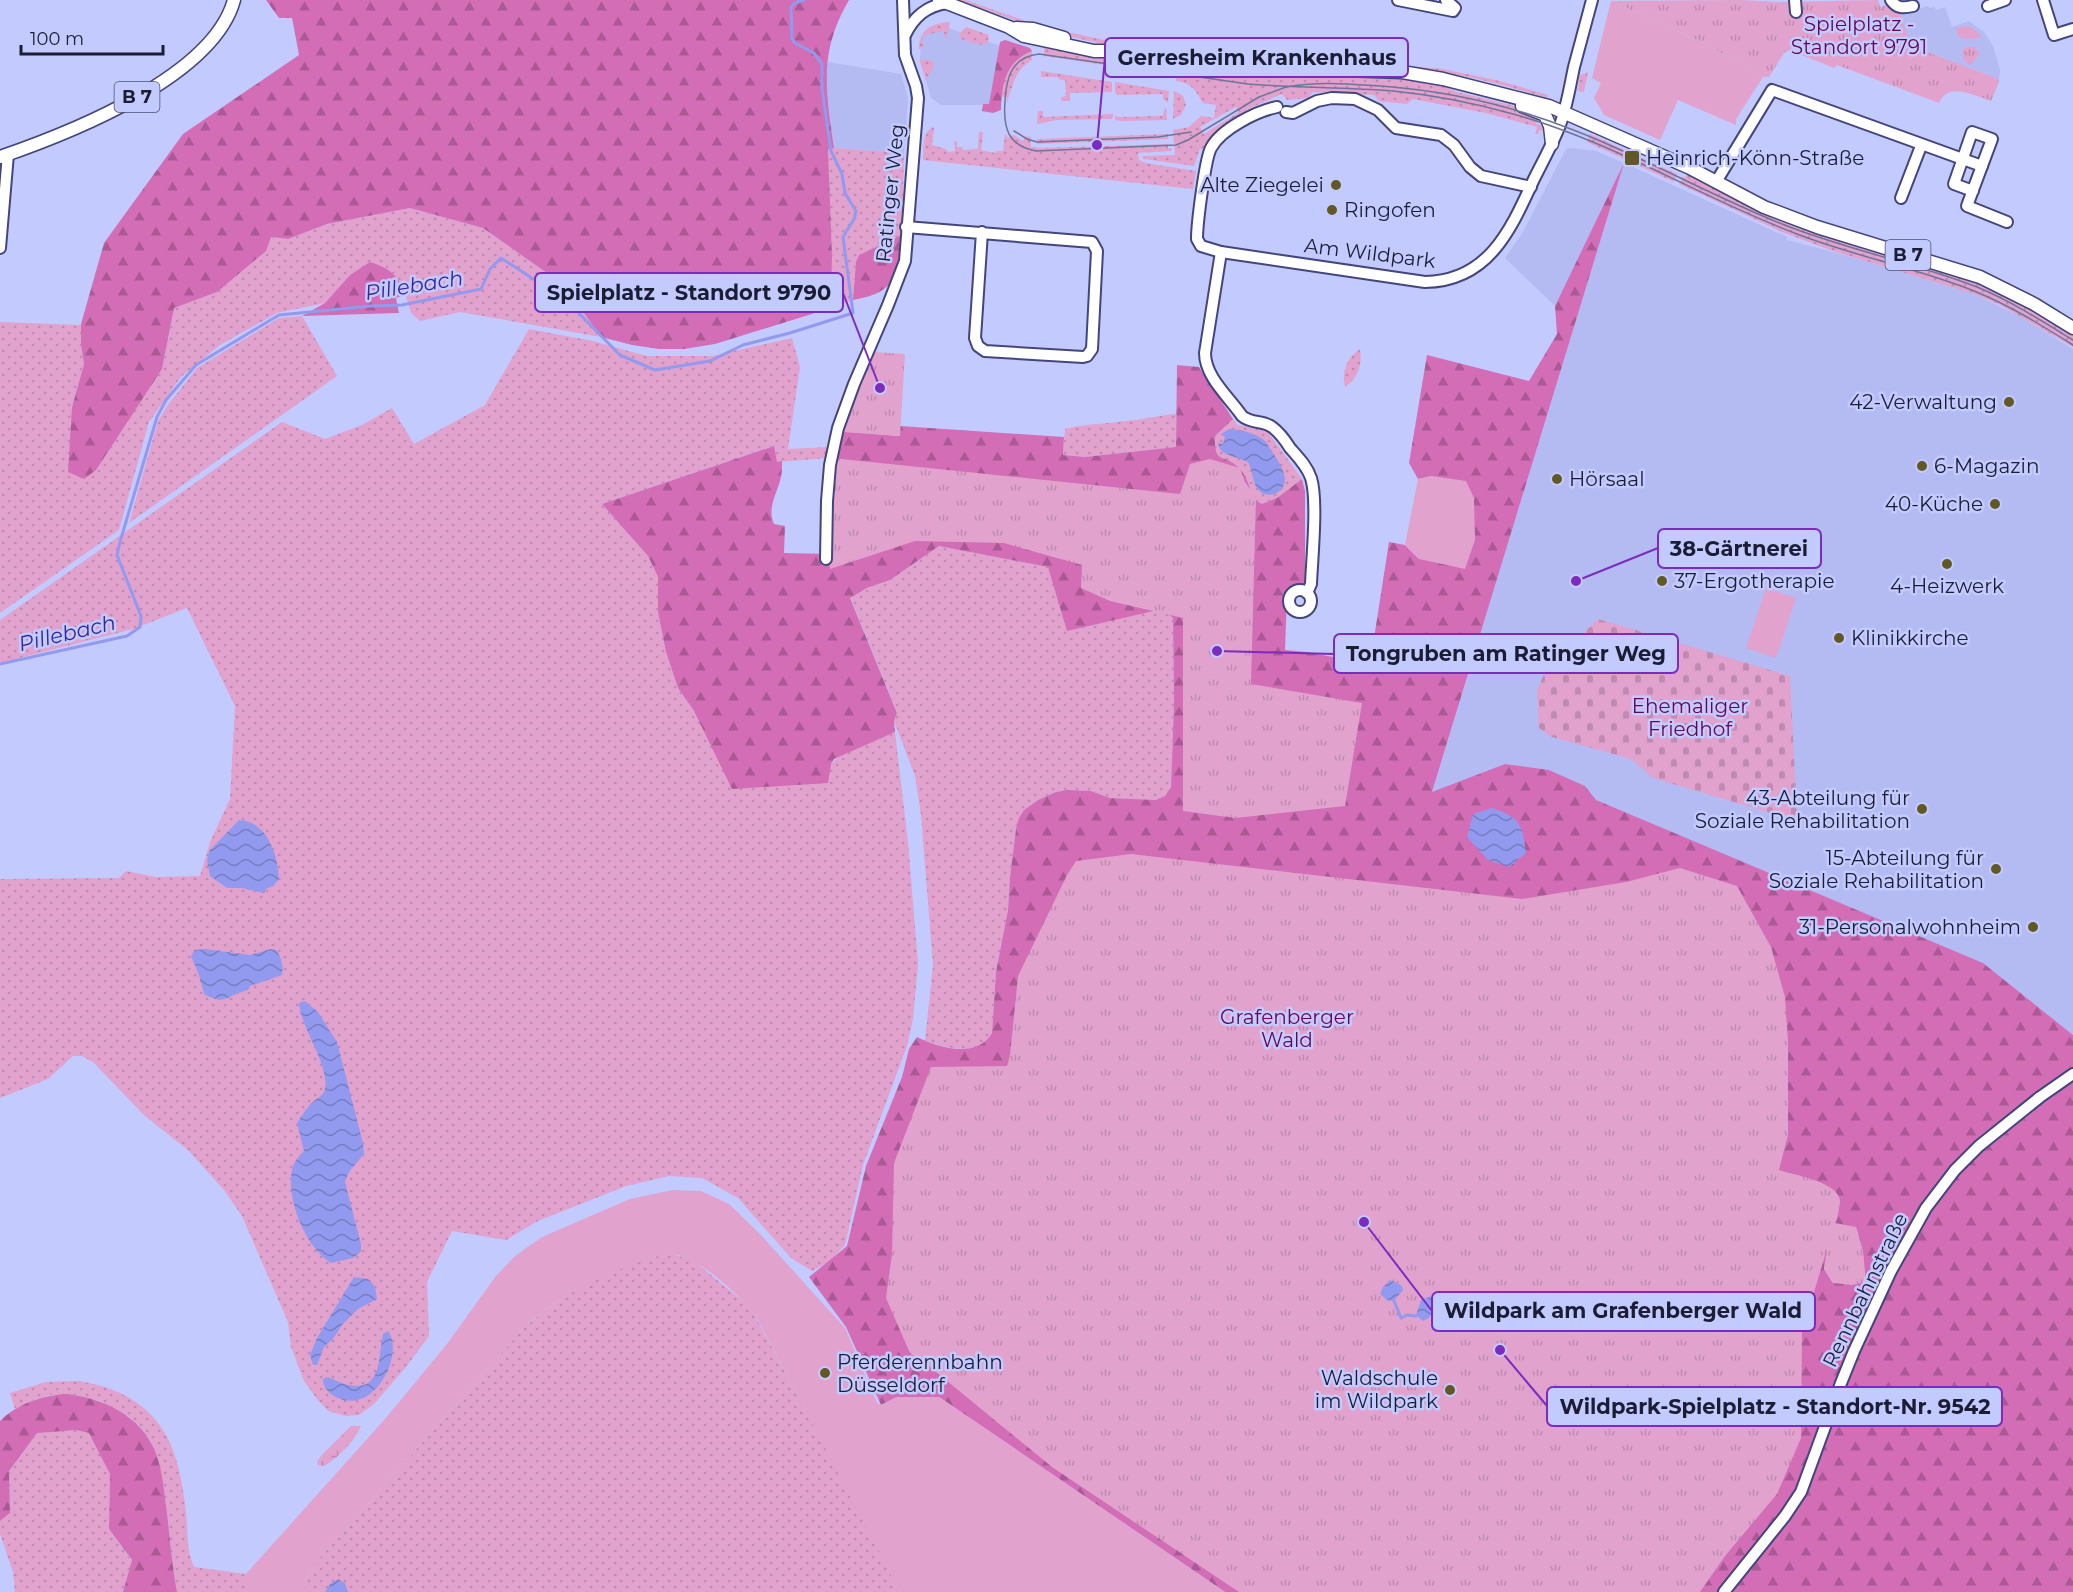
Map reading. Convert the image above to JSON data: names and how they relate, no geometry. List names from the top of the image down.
{
  "streets": {
    "main road": ["B 7"],
    "street": ["Ratinger Weg", "Am Wildpark", "Rennbahnstraße"]
  },
  "crossings": [
    ["B 7", "Am Wildpark"]
  ],
  "water": ["Pillebach"],
  "parks": ["Spielplatz - Standort 9791", "Ehemaliger Friedhof", "Grafenberger Wald"],
  "places": {
    "other": [
      "Gerresheim Krankenhaus",
      "Alte Ziegelei",
      "Ringofen",
      "Spielplatz - Standort 9790",
      "42-Verwaltung",
      "6-Magazin",
      "Hörsaal",
      "40-Küche",
      "4-Heizwerk",
      "38-Gärtnerei",
      "37-Ergotherapie",
      "Klinikkirche",
      "Tongruben am Ratinger Weg",
      "43-Abteilung für Soziale Rehabilitation",
      "15-Abteilung für Soziale Rehabilitation",
      "31-Personalwohnheim",
      "Wildpark am Grafenberger Wald",
      "Wildpark-Spielplatz - Standort-Nr. 9542",
      "Pferderennbahn Düsseldorf",
      "Waldschule im Wildpark"
    ],
    "transit": ["Heinrich-Könn-Straße"]
  },
  "scale_bar": "100 m"
}
